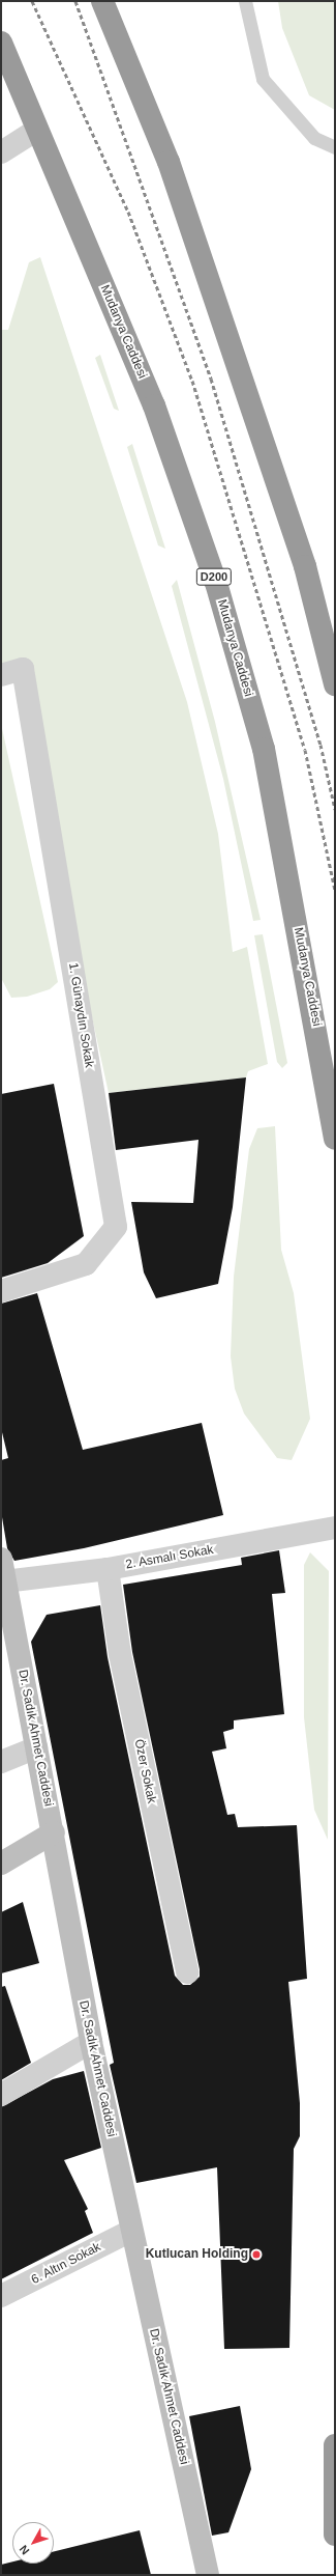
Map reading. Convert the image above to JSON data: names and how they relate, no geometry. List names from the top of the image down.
{
  "streets": {
    "highway": ["Mudanya Caddesi", "D200"],
    "main road": ["Dr. Sadık Ahmet Caddesi"],
    "street": [
      "1. Günaydın Sokak",
      "2. Asmalı Sokak",
      "Özer Sokak",
      "6. Altın Sokak"
    ]
  },
  "crossings": [
    ["2. Asmalı Sokak", "Dr. Sadık Ahmet Caddesi"],
    ["2. Asmalı Sokak", "Özer Sokak"],
    ["Dr. Sadık Ahmet Caddesi", "6. Altın Sokak"]
  ],
  "places": ["Kutlucan Holding"],
  "north": "bottom left"
}
